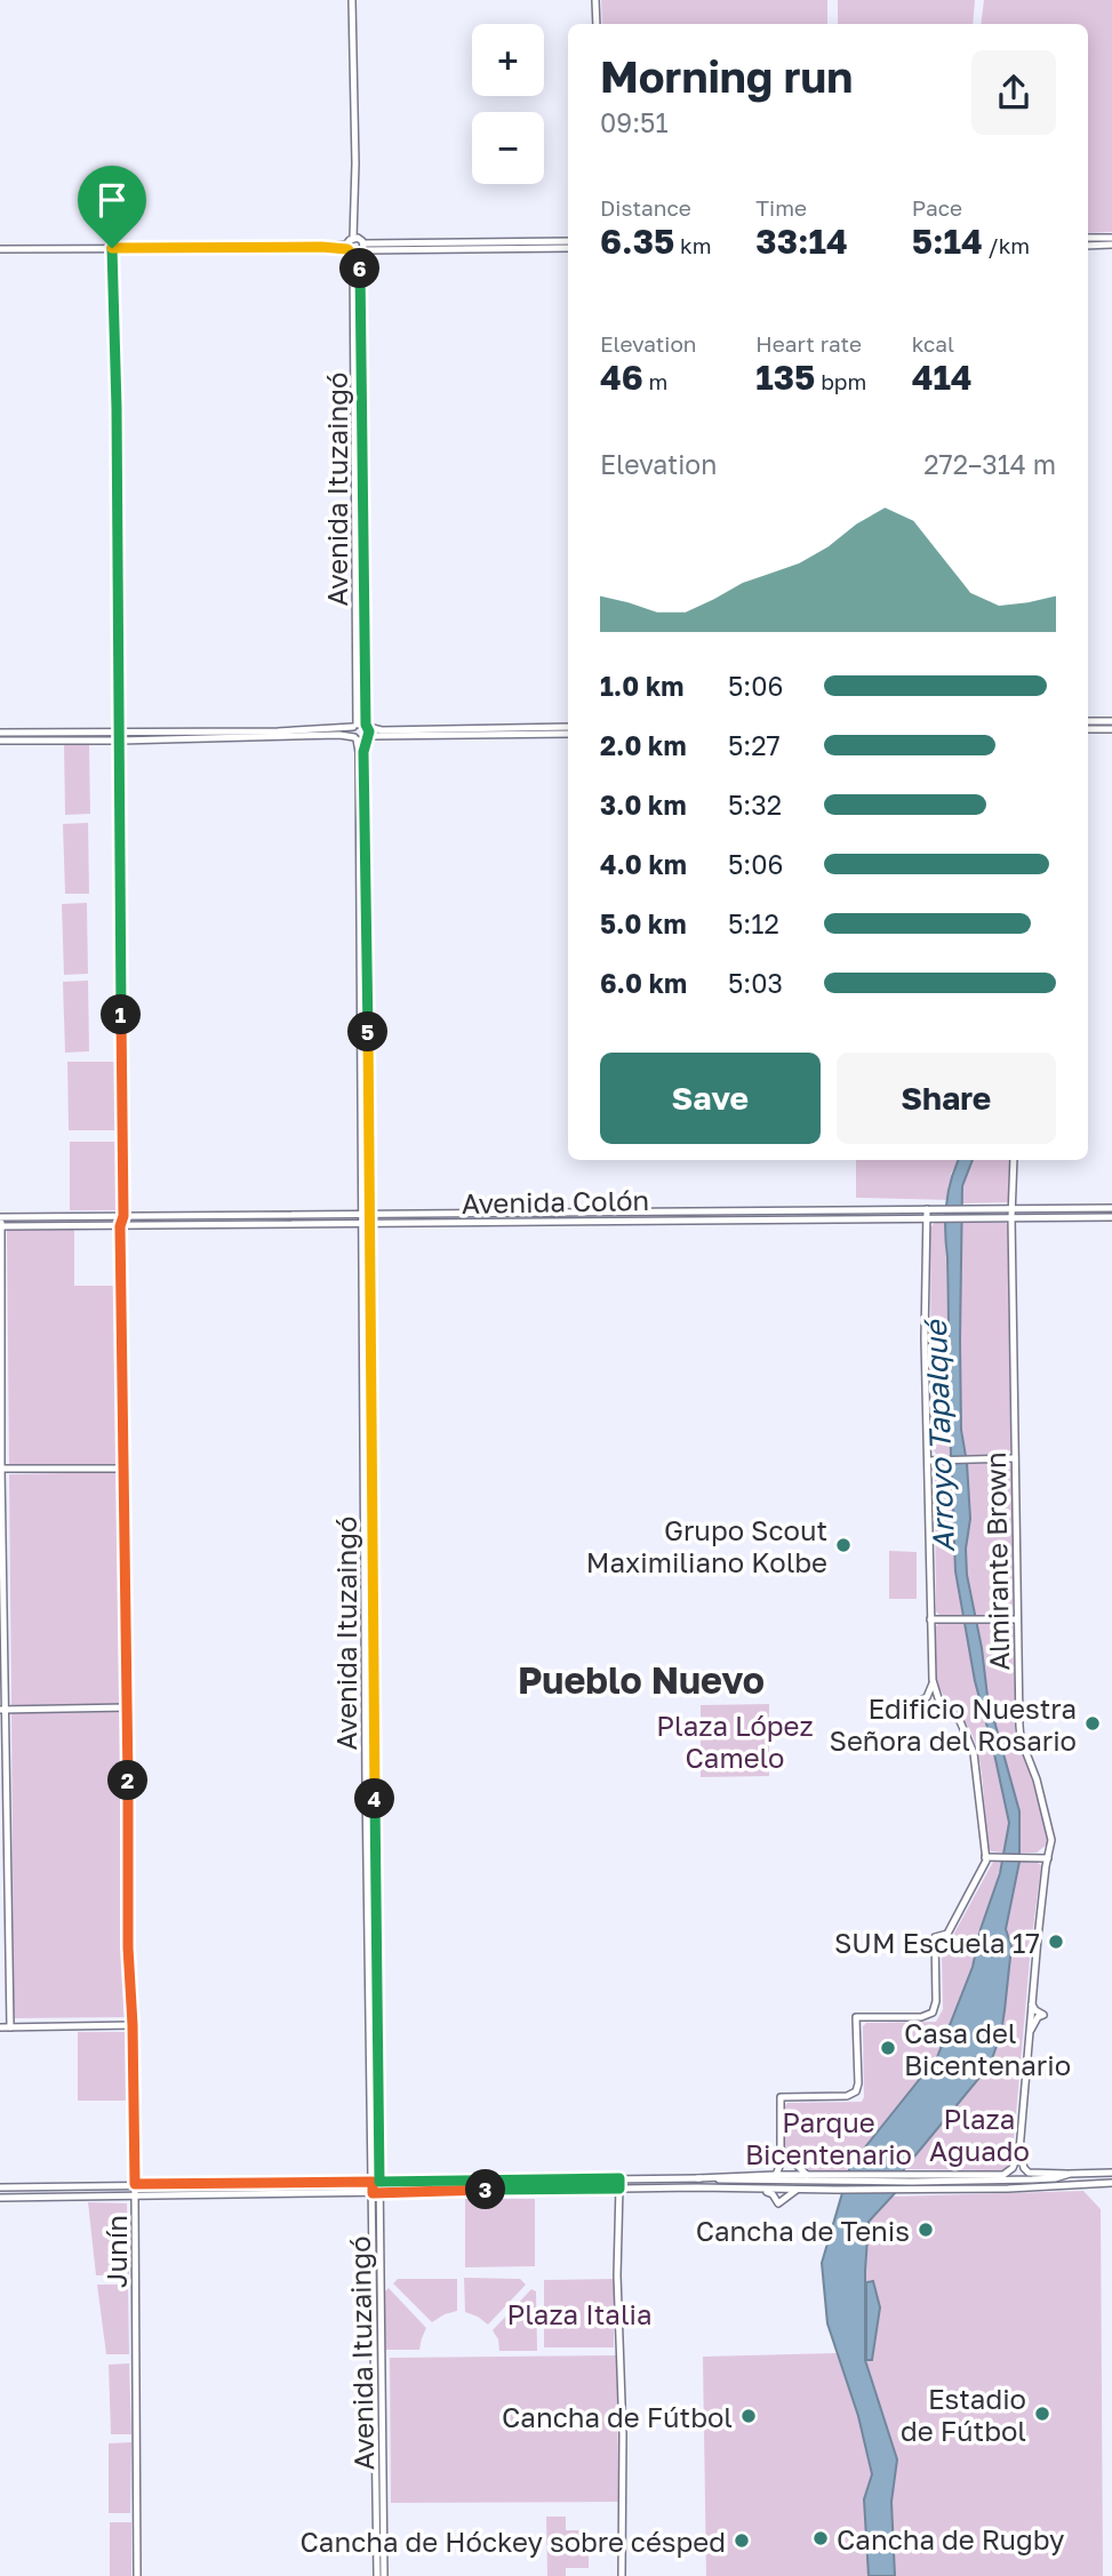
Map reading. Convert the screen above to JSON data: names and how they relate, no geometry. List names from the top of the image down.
{
  "streets": {
    "main road": [
      "Avenida Ituzaingó",
      "Avenida Colón",
      "Almirante Brown",
      "Junín"
    ]
  },
  "crossings": [
    ["Avenida Ituzaingó", "Avenida Colón"],
    ["Avenida Colón", "Almirante Brown"],
    ["Avenida Colón", "Junín"]
  ],
  "districts": ["Pueblo Nuevo"],
  "water": ["Arroyo Tapalqué"],
  "parks": [
    "Plaza López Camelo",
    "Plaza Aguado",
    "Parque Bicentenario",
    "Plaza Italia"
  ],
  "places": [
    "Grupo Scout Maximiliano Kolbe",
    "Edificio Nuestra Señora del Rosario",
    "SUM Escuela 17",
    "Casa del Bicentenario",
    "Cancha de Tenis",
    "Estadio de Fútbol",
    "Cancha de Fútbol",
    "Cancha de Rugby",
    "Cancha de Hóckey sobre césped"
  ],
  "page": {
    "map_buttons": ["+", "−"],
    "heading": ["Morning run", "09:51"],
    "stats": [
      ["Distance", "6.35 km"],
      ["Time", "33:14"],
      ["Pace", "5:14 /km"],
      ["Elevation", "46 m"],
      ["Heart rate", "135 bpm"],
      ["kcal", "414"]
    ],
    "pins": [
      "6",
      "1",
      "5",
      "2",
      "4",
      "3"
    ],
    "chart": ["Elevation", "272–314 m"],
    "list": [
      {
        "name": "1.0 km",
        "note": "5:06"
      },
      {
        "name": "2.0 km",
        "note": "5:27"
      },
      {
        "name": "3.0 km",
        "note": "5:32"
      },
      {
        "name": "4.0 km",
        "note": "5:06"
      },
      {
        "name": "5.0 km",
        "note": "5:12"
      },
      {
        "name": "6.0 km",
        "note": "5:03"
      }
    ],
    "buttons": ["Save", "Share"]
  }
}
